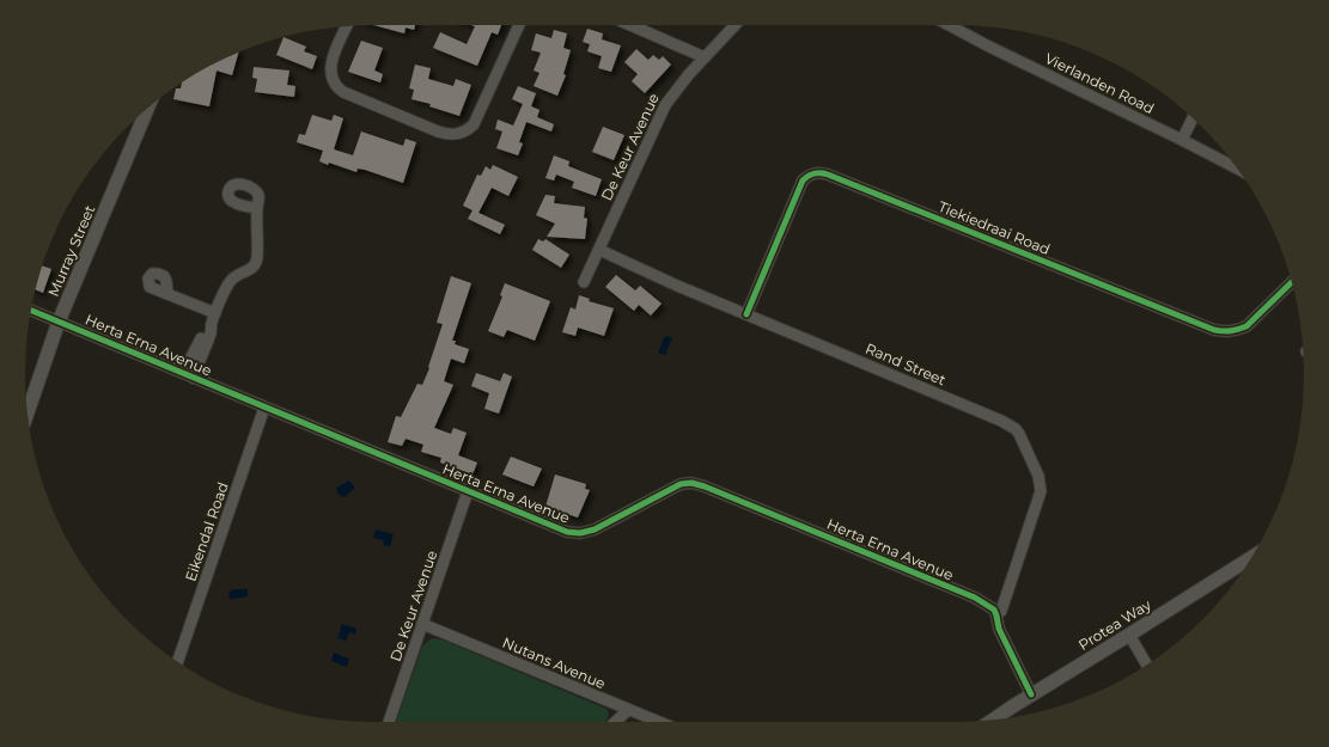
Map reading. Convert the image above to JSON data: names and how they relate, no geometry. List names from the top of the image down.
{
  "streets": {
    "street": [
      "Vierlanden Road",
      "De Keur Avenue",
      "Tiekiedraai Road",
      "Murray Street",
      "Herta Erna Avenue",
      "Rand Street",
      "Eikendal Road",
      "Protea Way",
      "Nutans Avenue"
    ]
  },
  "crossings": [
    ["De Keur Avenue", "Herta Erna Avenue"],
    ["De Keur Avenue", "Rand Street"],
    ["De Keur Avenue", "Nutans Avenue"],
    ["Tiekiedraai Road", "Rand Street"],
    ["Murray Street", "Herta Erna Avenue"],
    ["Herta Erna Avenue", "Rand Street"],
    ["Herta Erna Avenue", "Eikendal Road"]
  ]
}
